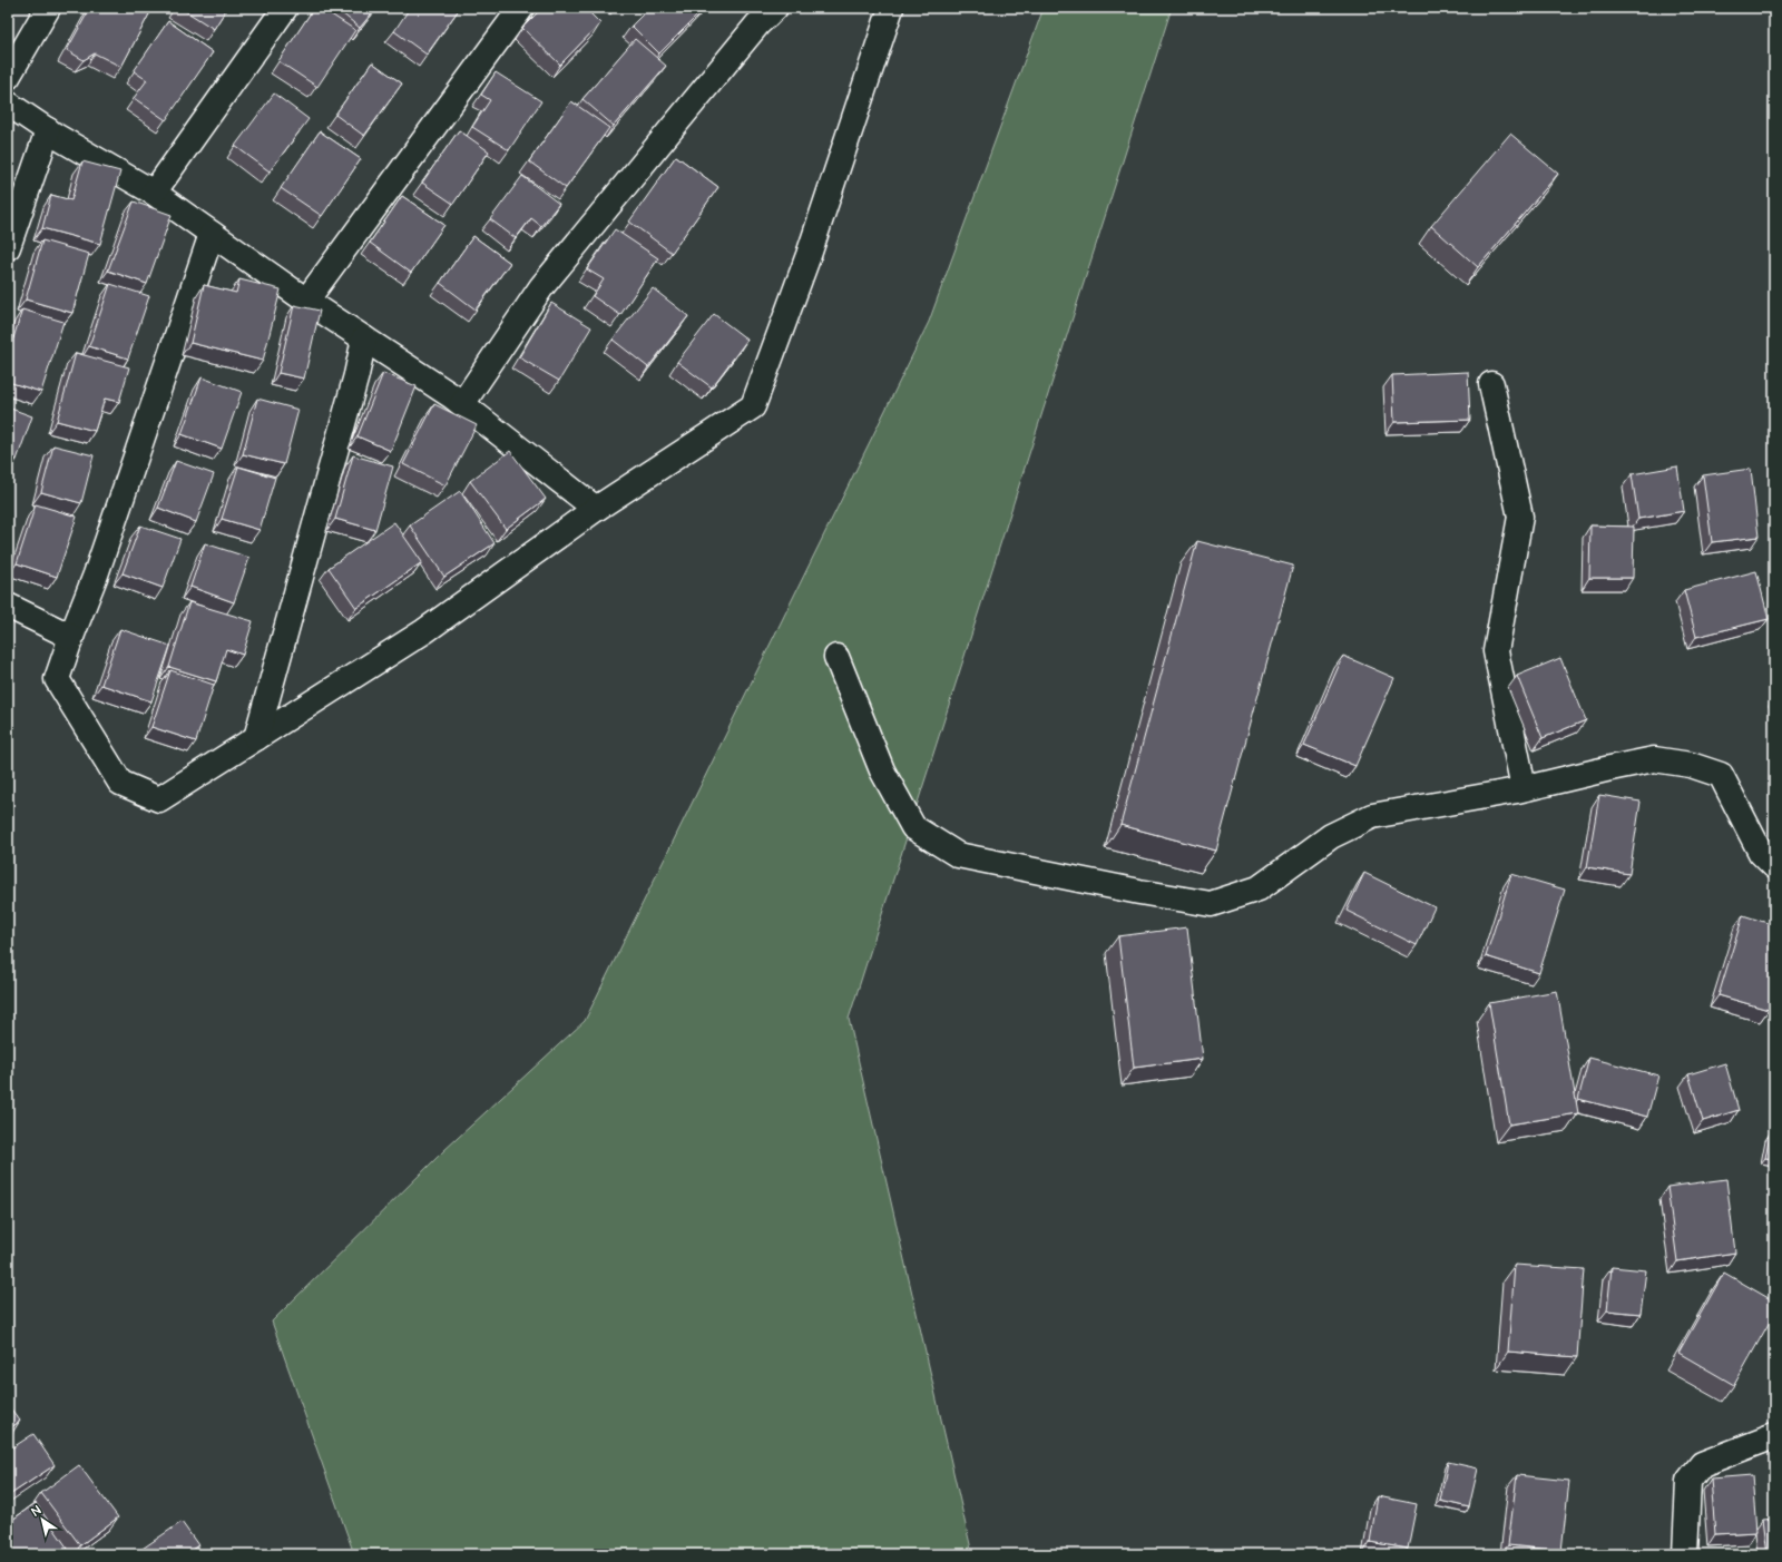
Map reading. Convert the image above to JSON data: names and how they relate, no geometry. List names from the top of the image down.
{
  "north": "top left"
}
